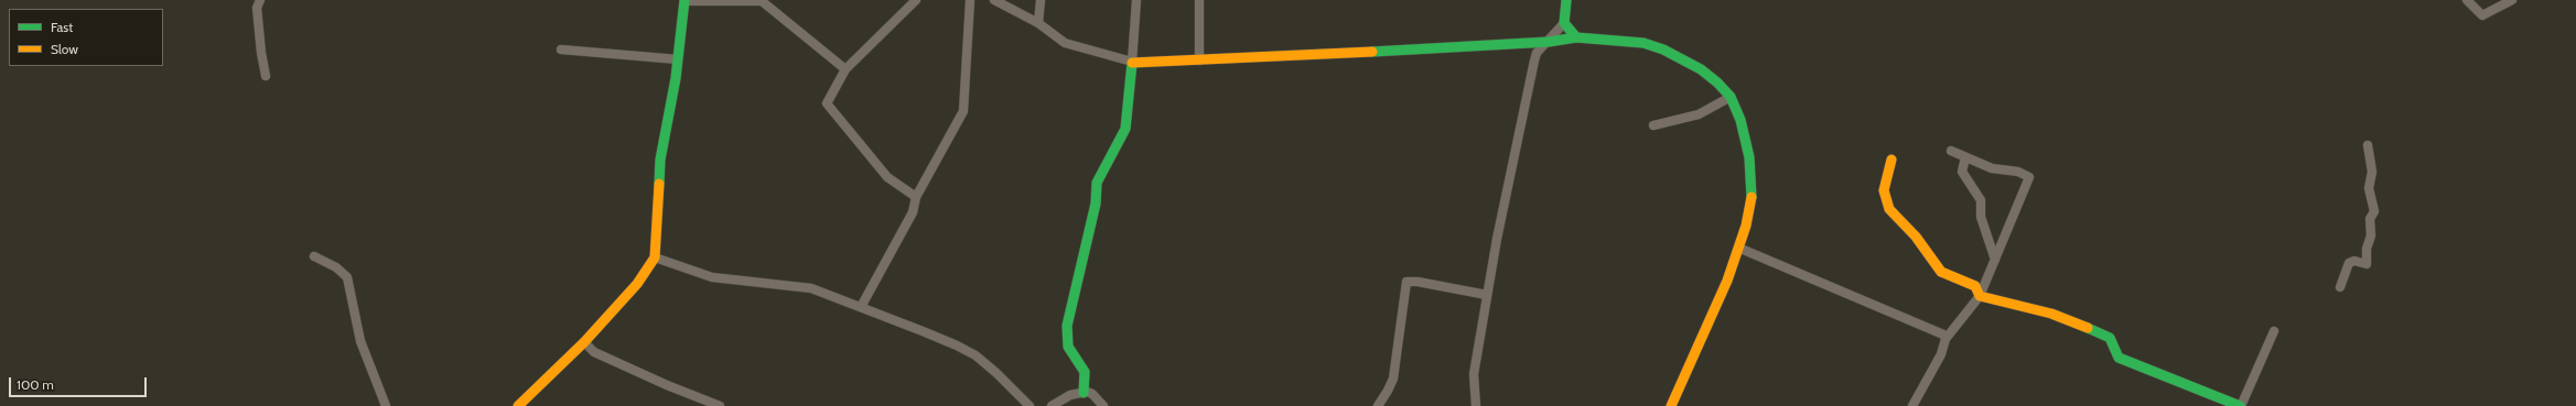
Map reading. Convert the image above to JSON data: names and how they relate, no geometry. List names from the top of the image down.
{
  "legend": ["Fast", "Slow"],
  "scale_bar": "100 m"
}
